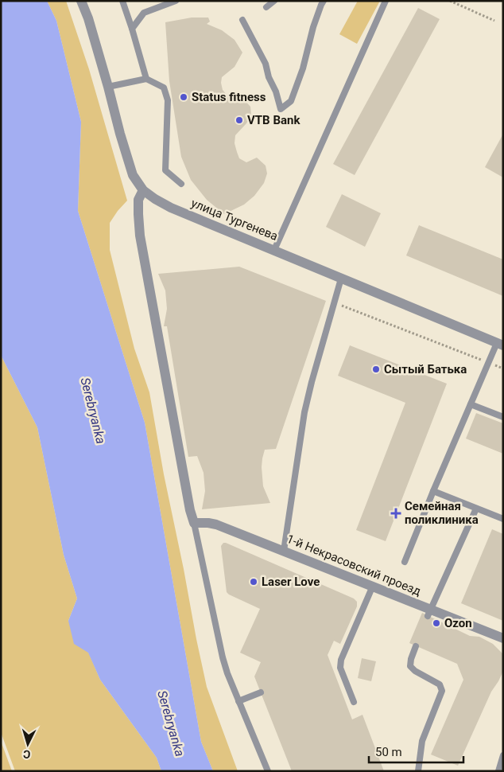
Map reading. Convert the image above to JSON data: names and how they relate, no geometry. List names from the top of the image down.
{
  "streets": {
    "street": ["улица Тургенева", "1-й Некрасовский проезд"]
  },
  "water": ["Serebryanka"],
  "places": {
    "other": [
      "Status fitness",
      "VTB Bank",
      "Сытый Батька",
      "Laser Love",
      "Ozon"
    ],
    "health": ["Семейная поликлиника"]
  },
  "scale_bar": "50 m",
  "north": "bottom"
}
